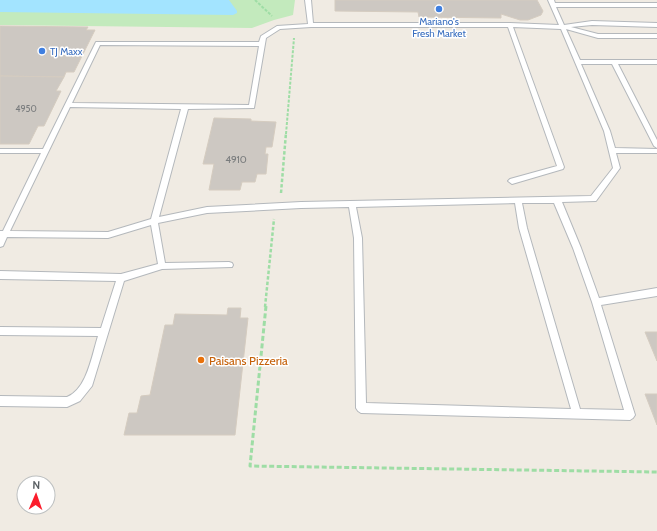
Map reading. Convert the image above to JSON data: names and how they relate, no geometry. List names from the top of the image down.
{
  "places": ["Mariano's Fresh Market", "TJ Maxx", "Paisans Pizzeria"],
  "house_numbers": ["4950", "4910"],
  "north": "top"
}
